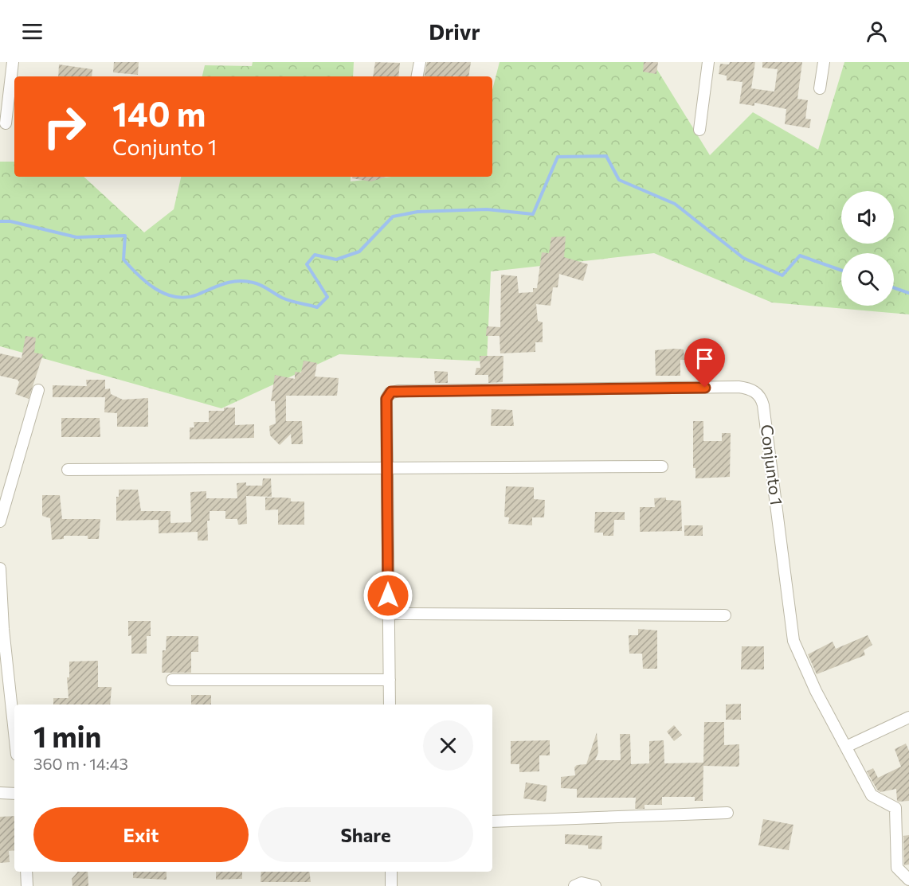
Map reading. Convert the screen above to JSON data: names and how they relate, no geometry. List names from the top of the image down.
{
  "streets": {
    "street": ["Conjunto 1"]
  },
  "page": {
    "header": "Drivr",
    "turn": ["140 m", "Conjunto 1"],
    "heading": ["1 min", "360 m · 14:43"],
    "buttons": ["Exit", "Share"]
  }
}
